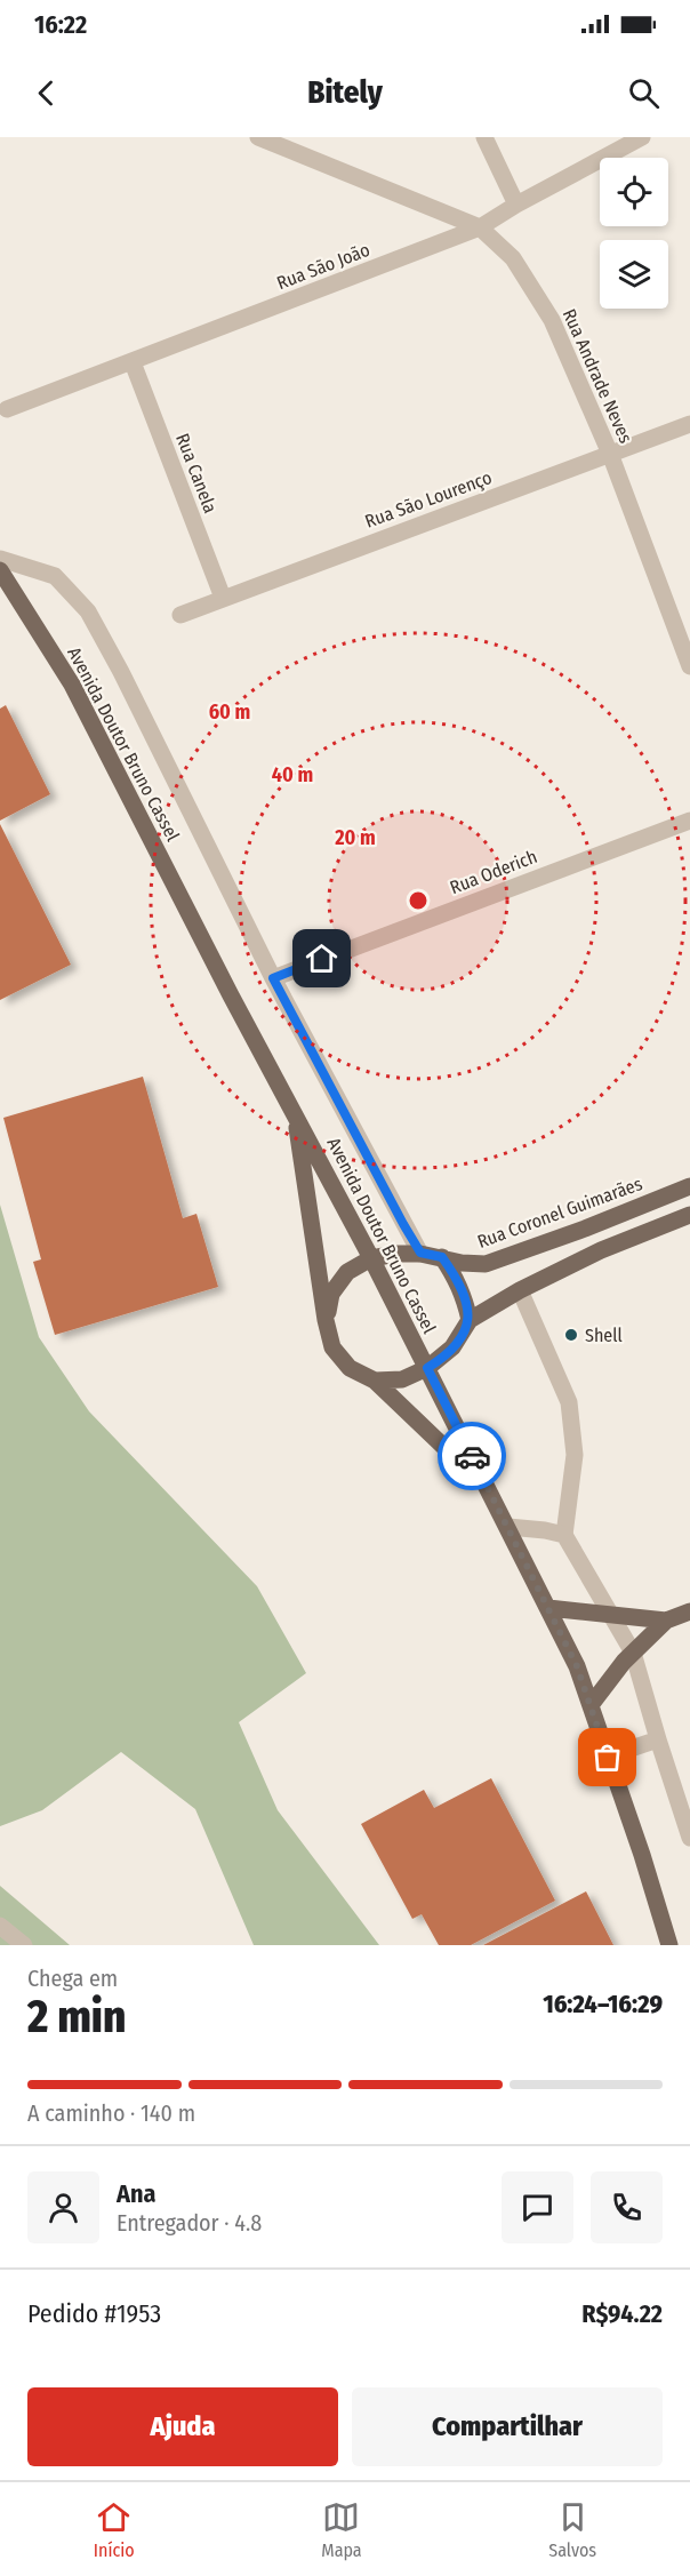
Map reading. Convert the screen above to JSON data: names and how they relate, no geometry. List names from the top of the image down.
{
  "streets": {
    "main road": ["Avenida Doutor Bruno Cassel", "Rua Coronel Guimarães"],
    "street": [
      "Rua São João",
      "Rua Andrade Neves",
      "Rua Canela",
      "Rua São Lourenço",
      "Rua Oderich"
    ]
  },
  "crossings": [
    ["Rua São João", "Rua Andrade Neves"],
    ["Rua São João", "Rua Canela"],
    ["Rua Andrade Neves", "Rua São Lourenço"],
    ["Rua Canela", "Rua São Lourenço"],
    ["Avenida Doutor Bruno Cassel", "Rua Coronel Guimarães"]
  ],
  "places": ["Shell"],
  "page": {
    "status": "16:22",
    "header": "Bitely",
    "heading": ["2 min", "Chega em", "16:24–16:29"],
    "panel": [
      "Ana",
      "Entregador · 4.8",
      "Pedido #1953",
      "R$94.22"
    ],
    "bar": "A caminho · 140 m",
    "buttons": ["Ajuda", "Compartilhar"],
    "tabs": ["Início", "Mapa", "Salvos"]
  },
  "rings": ["60 m", "40 m", "20 m"]
}
